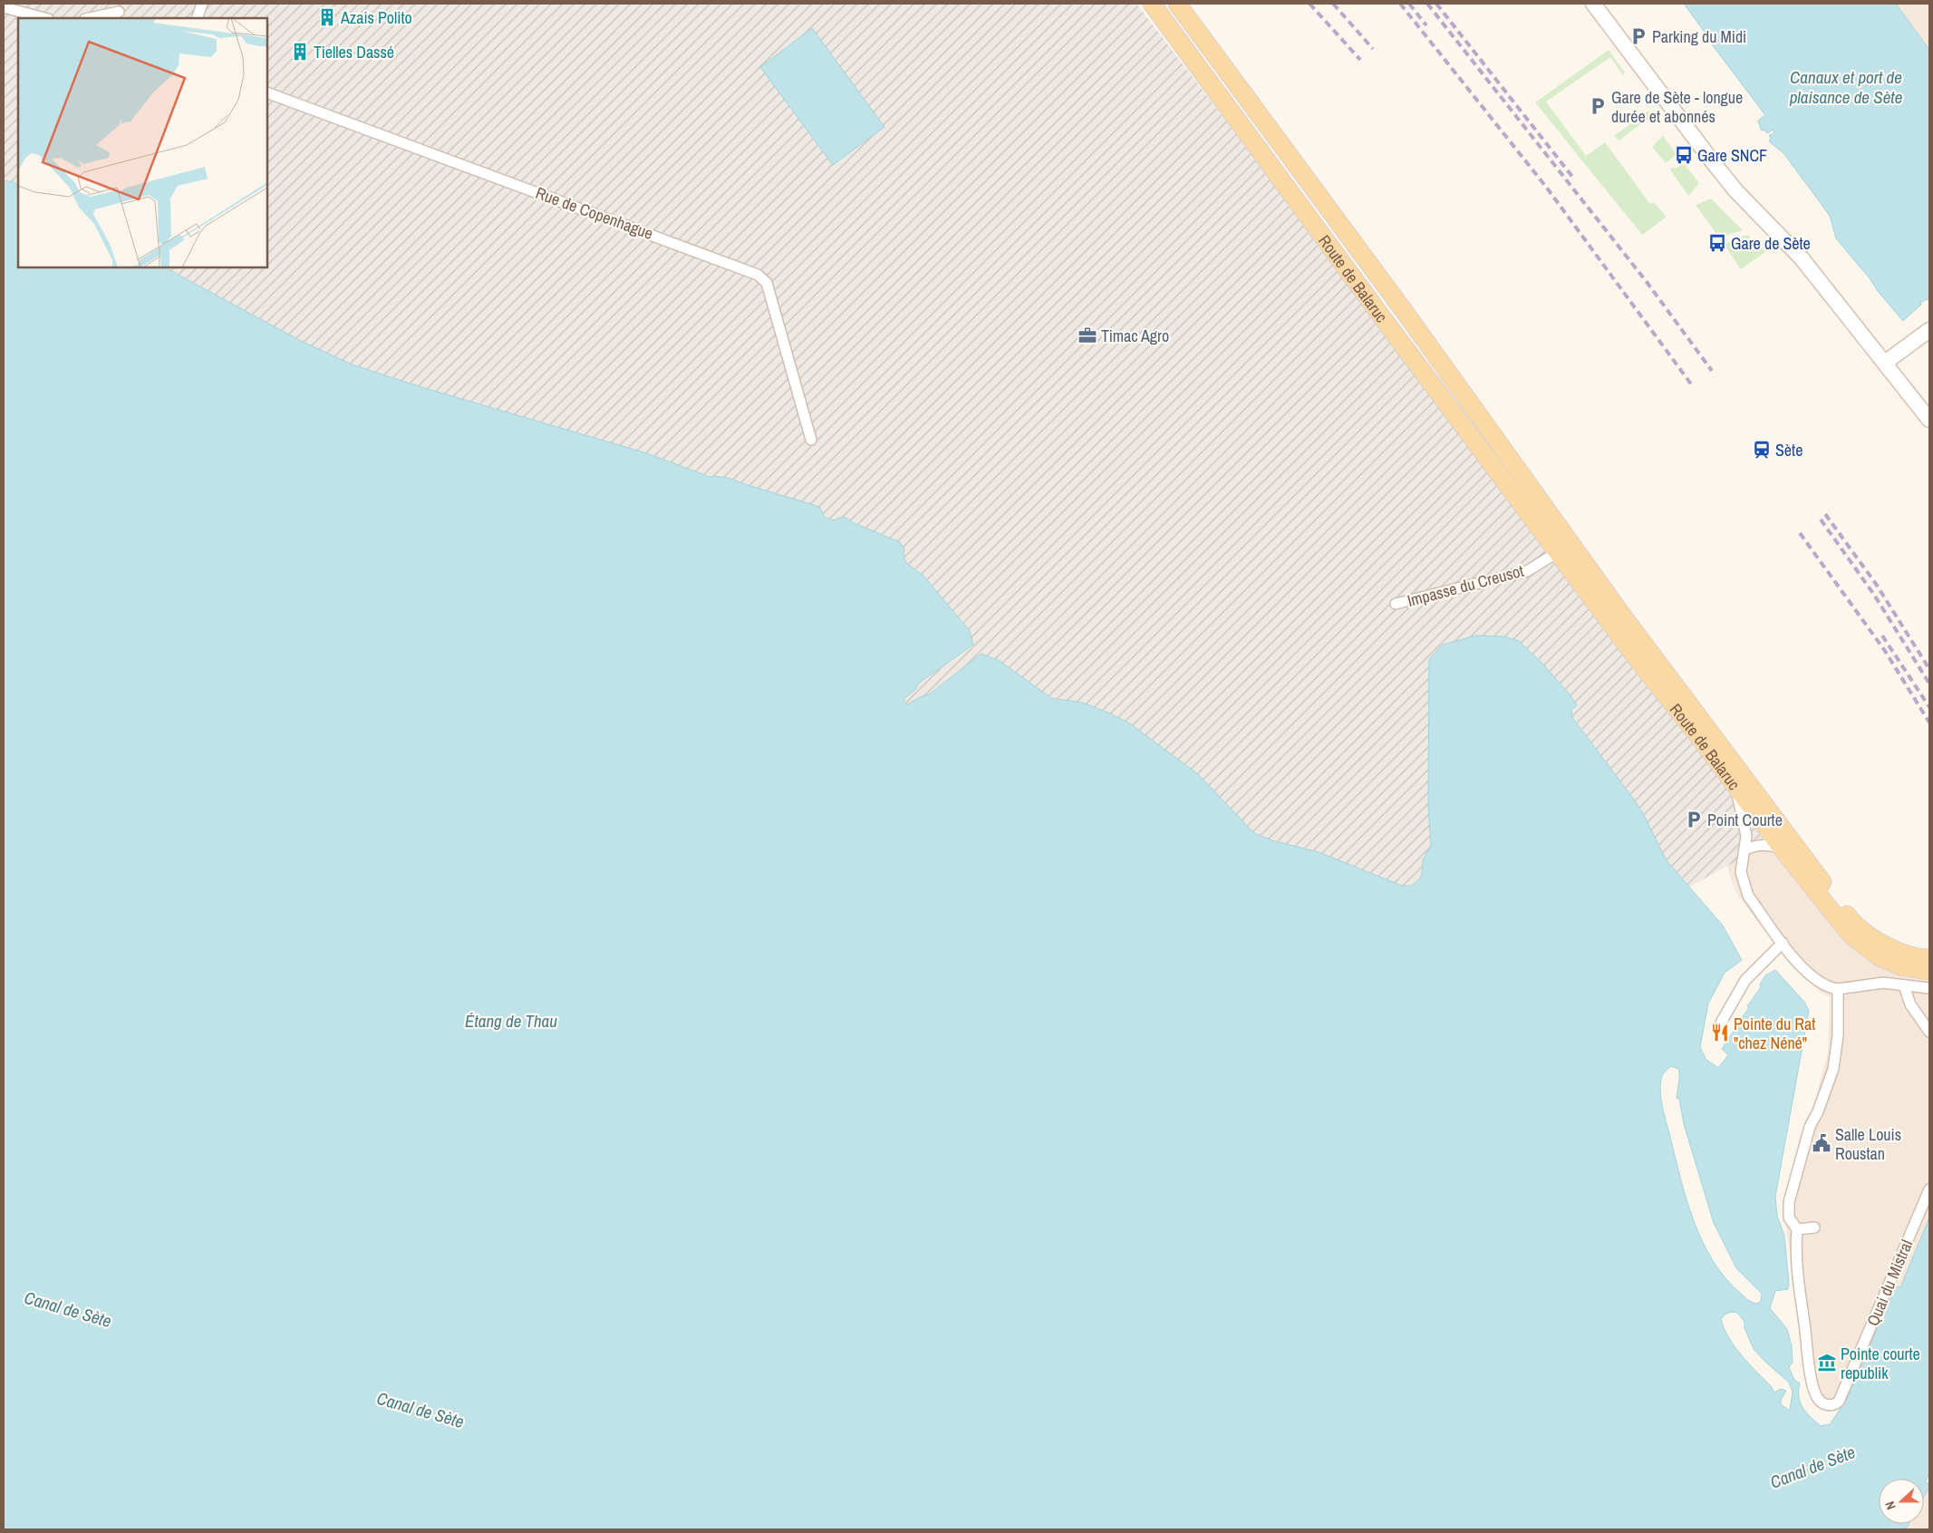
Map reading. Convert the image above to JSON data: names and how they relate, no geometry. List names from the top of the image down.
{
  "streets": {
    "main road": ["Route de Balaruc"],
    "street": ["Rue de Copenhague", "Impasse du Creusot", "Quai du Mistral"]
  },
  "crossings": [
    ["Route de Balaruc", "Impasse du Creusot"]
  ],
  "water": ["Canaux et port de plaisance de Sète", "Étang de Thau", "Canal de Sète"],
  "places": {
    "building": ["Azais Polito", "Tielles Dassé"],
    "parking": ["Parking du Midi", "Gare de Sète - longue durée et abonnés", "Point Courte"],
    "bus stop": ["Gare SNCF", "Gare de Sète"],
    "office": ["Timac Agro"],
    "station": ["Sète"],
    "restaurant": ["Pointe du Rat \"chez Néné\""],
    "public building": ["Salle Louis Roustan"],
    "museum": ["Pointe courte republik"]
  },
  "north": "left"
}
